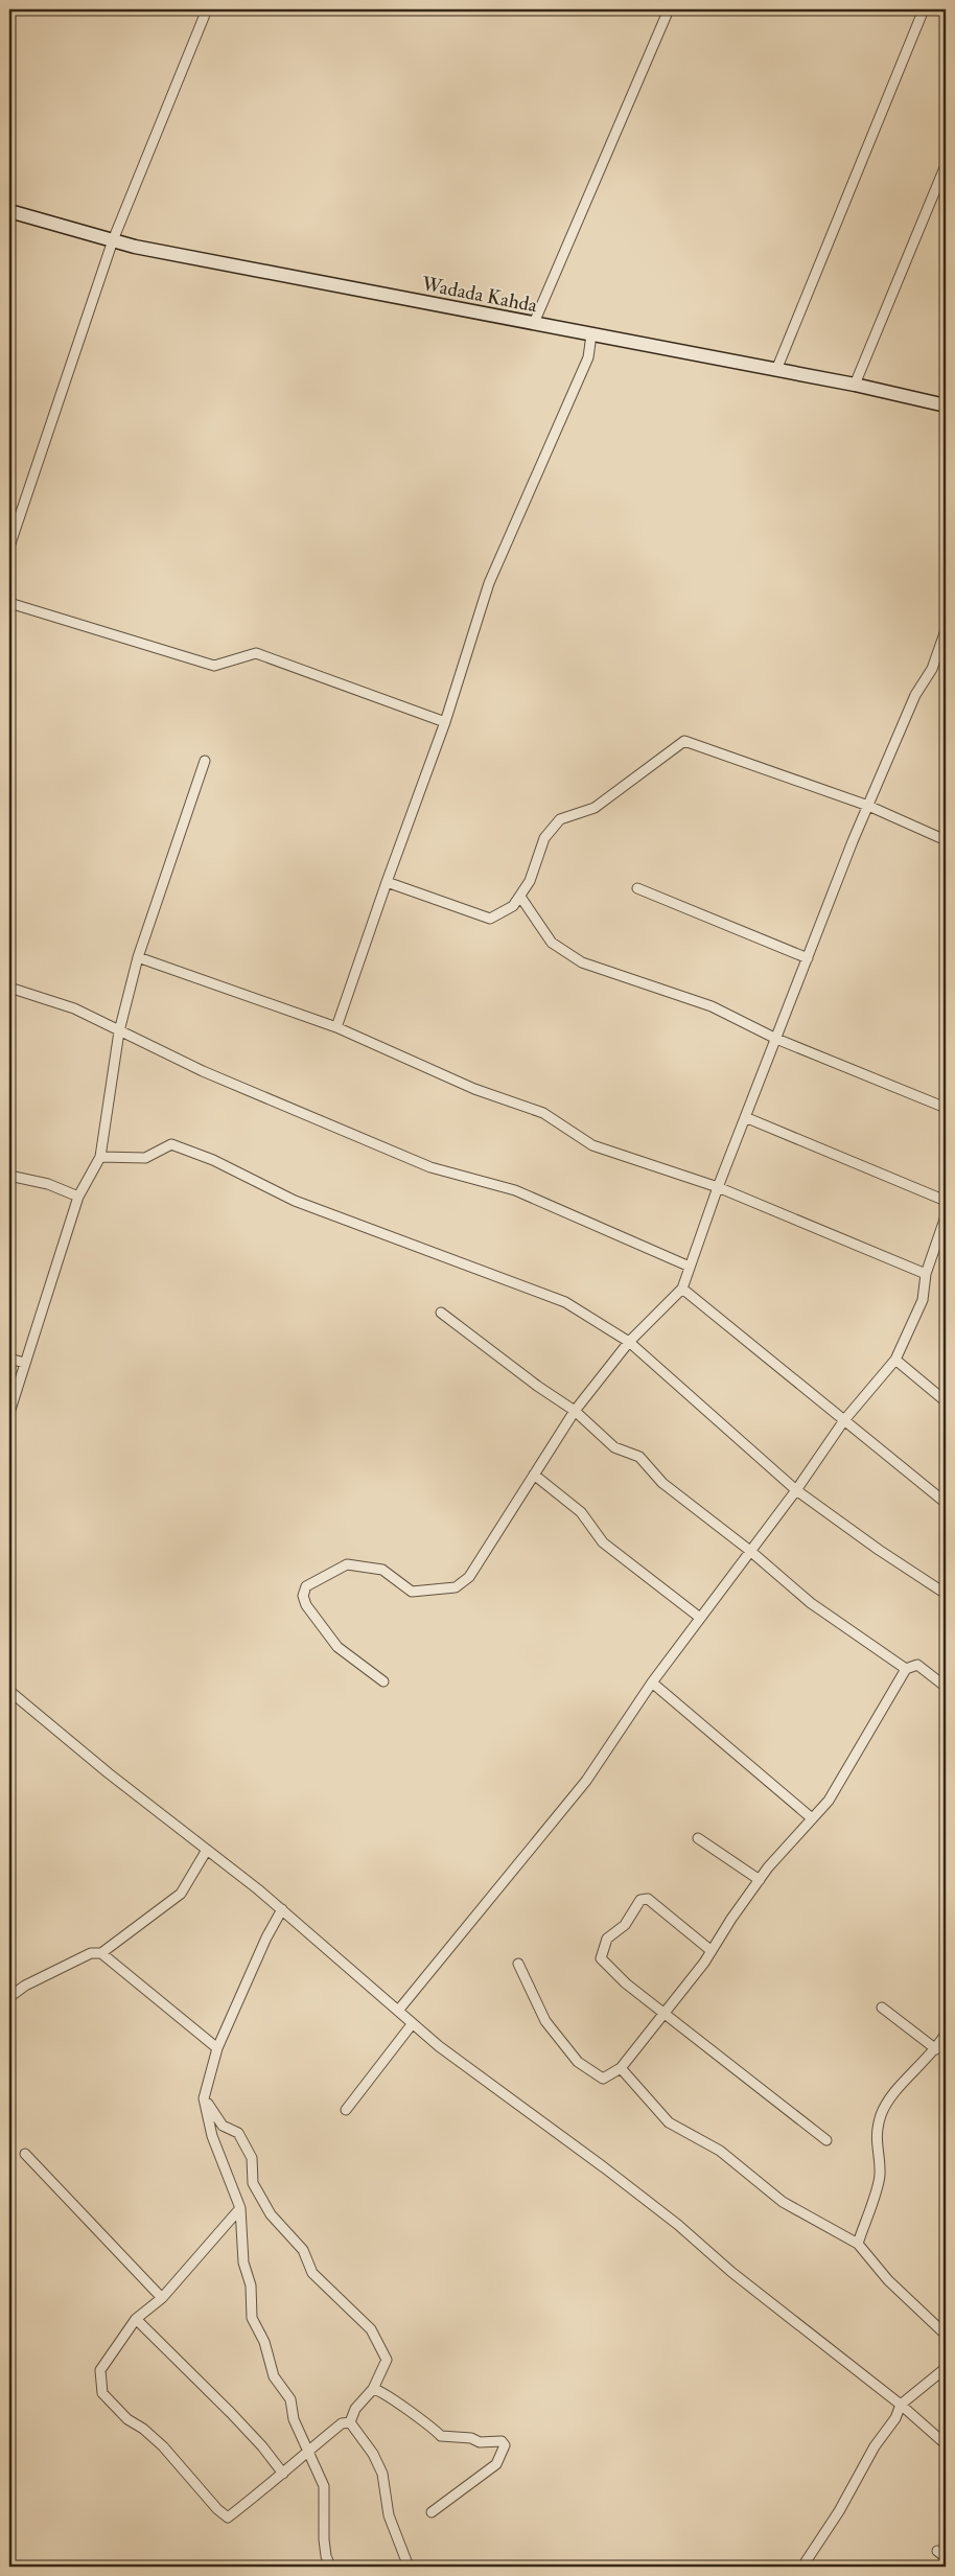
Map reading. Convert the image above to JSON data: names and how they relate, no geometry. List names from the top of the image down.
{
  "streets": {
    "main road": ["Wadada Kahda"]
  }
}
